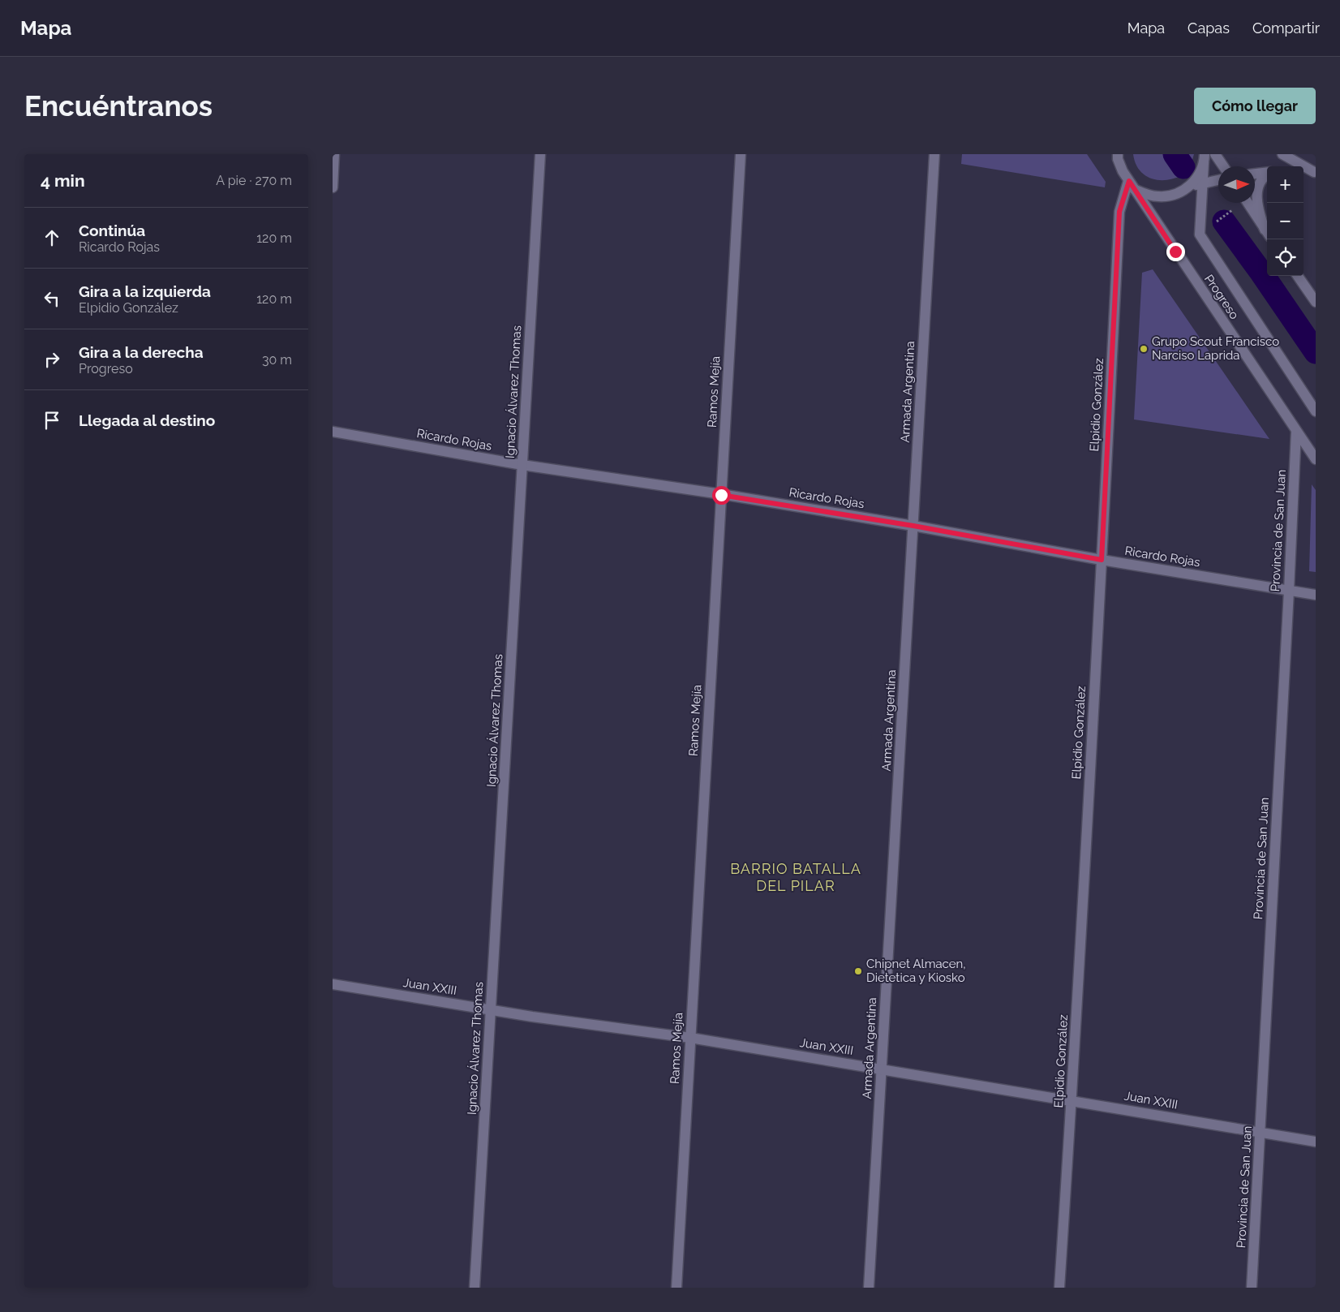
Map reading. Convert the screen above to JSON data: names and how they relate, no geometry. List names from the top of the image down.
{
  "streets": {
    "street": [
      "Progreso",
      "Ignacio Álvarez Thomas",
      "Ramos Mejía",
      "Armada Argentina",
      "Elpidio González",
      "Ricardo Rojas",
      "Provincia de San Juan",
      "Juan XXIII"
    ]
  },
  "crossings": [
    ["Progreso", "Elpidio González"],
    ["Progreso", "Provincia de San Juan"],
    ["Ignacio Álvarez Thomas", "Ricardo Rojas"],
    ["Ignacio Álvarez Thomas", "Juan XXIII"],
    ["Ramos Mejía", "Ricardo Rojas"],
    ["Ramos Mejía", "Juan XXIII"],
    ["Armada Argentina", "Ricardo Rojas"],
    ["Armada Argentina", "Juan XXIII"],
    ["Elpidio González", "Ricardo Rojas"],
    ["Elpidio González", "Juan XXIII"],
    ["Ricardo Rojas", "Provincia de San Juan"],
    ["Provincia de San Juan", "Juan XXIII"]
  ],
  "districts": ["BARRIO BATALLA DEL PILAR"],
  "places": ["Grupo Scout Francisco Narciso Laprida", "Chipnet Almacen, Dietetica y Kiosko"],
  "north": "right",
  "page": {
    "header": "Mapa",
    "nav": ["Mapa", "Capas", "Compartir"],
    "buttons": "Cómo llegar",
    "title": "Encuéntranos",
    "heading": ["4 min", "A pie · 270 m"],
    "map_buttons": ["+", "−"],
    "list": [
      ["Continúa", "Ricardo Rojas", "120 m"],
      ["Gira a la izquierda", "Elpidio González", "120 m"],
      ["Gira a la derecha", "Progreso", "30 m"],
      "Llegada al destino"
    ]
  }
}
